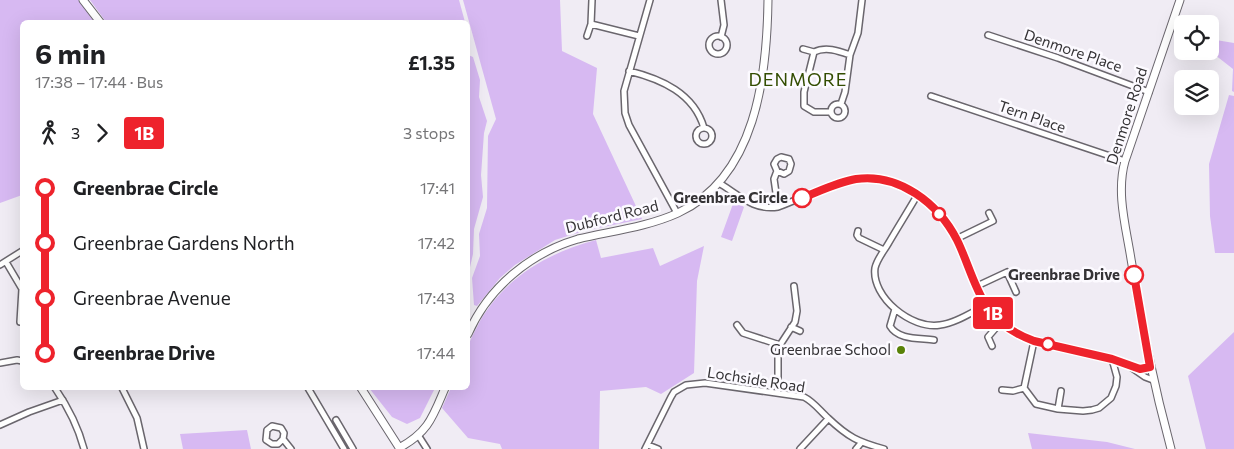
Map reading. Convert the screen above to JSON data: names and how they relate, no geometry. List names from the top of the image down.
{
  "streets": {
    "street": [
      "Denmore Place",
      "Denmore Road",
      "Tern Place",
      "Dubford Road",
      "Lochside Road"
    ]
  },
  "crossings": [
    ["Denmore Place", "Denmore Road"],
    ["Denmore Road", "Tern Place"]
  ],
  "districts": ["DENMORE"],
  "places": ["Greenbrae Circle", "Greenbrae Drive", "Greenbrae School"],
  "lines": ["bus line 1B"],
  "page": {
    "on_map": "1B",
    "heading": ["6 min", "17:38 – 17:44 · Bus", "£1.35"],
    "legs": ["3", "1B", "3 stops"],
    "list": [
      {
        "name": "Greenbrae Circle",
        "value": "17:41"
      },
      {
        "name": "Greenbrae Gardens North",
        "value": "17:42"
      },
      {
        "name": "Greenbrae Avenue",
        "value": "17:43"
      },
      {
        "name": "Greenbrae Drive",
        "value": "17:44"
      }
    ]
  }
}
